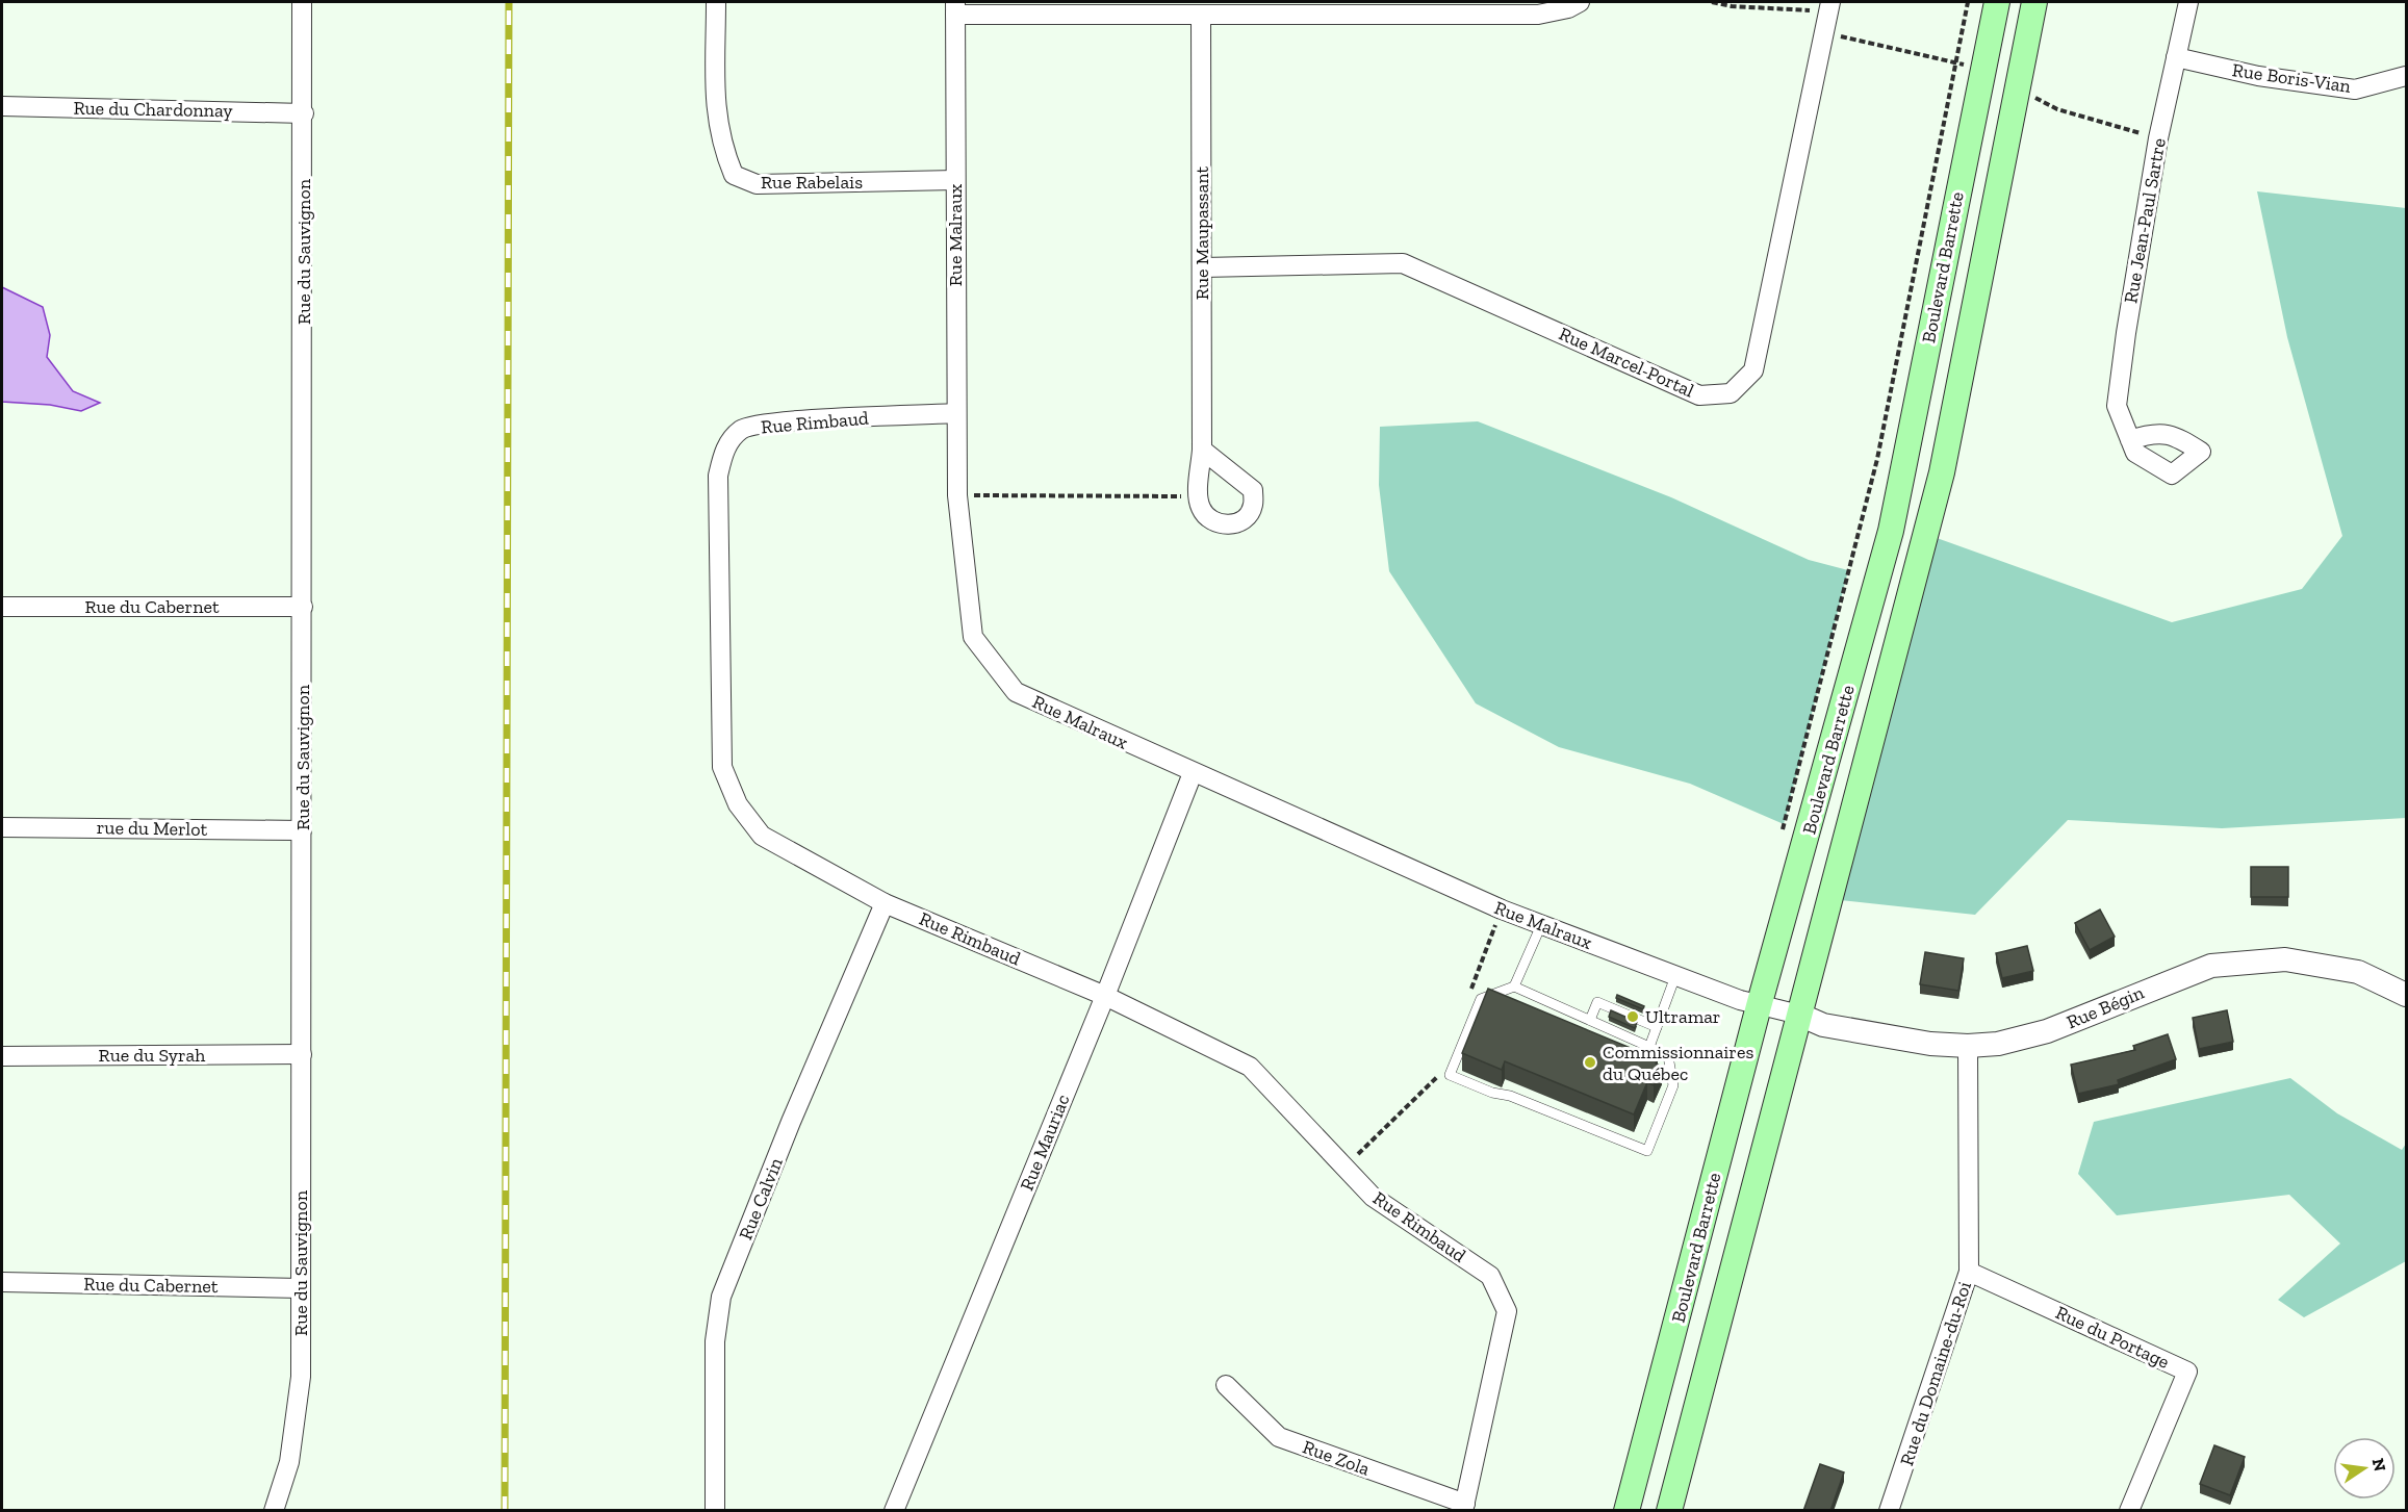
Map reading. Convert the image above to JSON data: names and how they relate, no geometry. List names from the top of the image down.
{
  "streets": {
    "main road": ["Boulevard Barrette"],
    "street": [
      "Rue Boris-Vian",
      "Rue du Chardonnay",
      "Rue Rabelais",
      "Rue Jean-Paul Sartre",
      "Rue Maupassant",
      "Rue Malraux",
      "Rue du Sauvignon",
      "Rue Marcel-Portal",
      "Rue Rimbaud",
      "Rue du Cabernet",
      "rue du Merlot",
      "Rue Bégin",
      "Rue du Syrah",
      "Rue Mauriac",
      "Rue Calvin",
      "Rue du Portage",
      "Rue du Domaine-du-Roi",
      "Rue Zola"
    ]
  },
  "crossings": [
    ["Rue Boris-Vian", "Rue Jean-Paul Sartre"],
    ["Rue du Chardonnay", "Rue du Sauvignon"],
    ["Rue Rabelais", "Rue Malraux"],
    ["Rue Maupassant", "Rue Marcel-Portal"],
    ["Rue Malraux", "Boulevard Barrette"],
    ["Rue Malraux", "Rue Rimbaud"],
    ["Rue Malraux", "Rue Bégin"],
    ["Rue Malraux", "Rue Mauriac"],
    ["Rue du Sauvignon", "Rue du Cabernet"],
    ["Rue du Sauvignon", "rue du Merlot"],
    ["Rue du Sauvignon", "Rue du Syrah"],
    ["Boulevard Barrette", "Rue Bégin"],
    ["Rue Rimbaud", "Rue Mauriac"],
    ["Rue Rimbaud", "Rue Calvin"],
    ["Rue Rimbaud", "Rue Zola"],
    ["Rue Bégin", "Rue du Domaine-du-Roi"],
    ["Rue du Portage", "Rue du Domaine-du-Roi"]
  ],
  "places": ["Ultramar", "Commissionnaires du Québec"],
  "north": "right"
}
